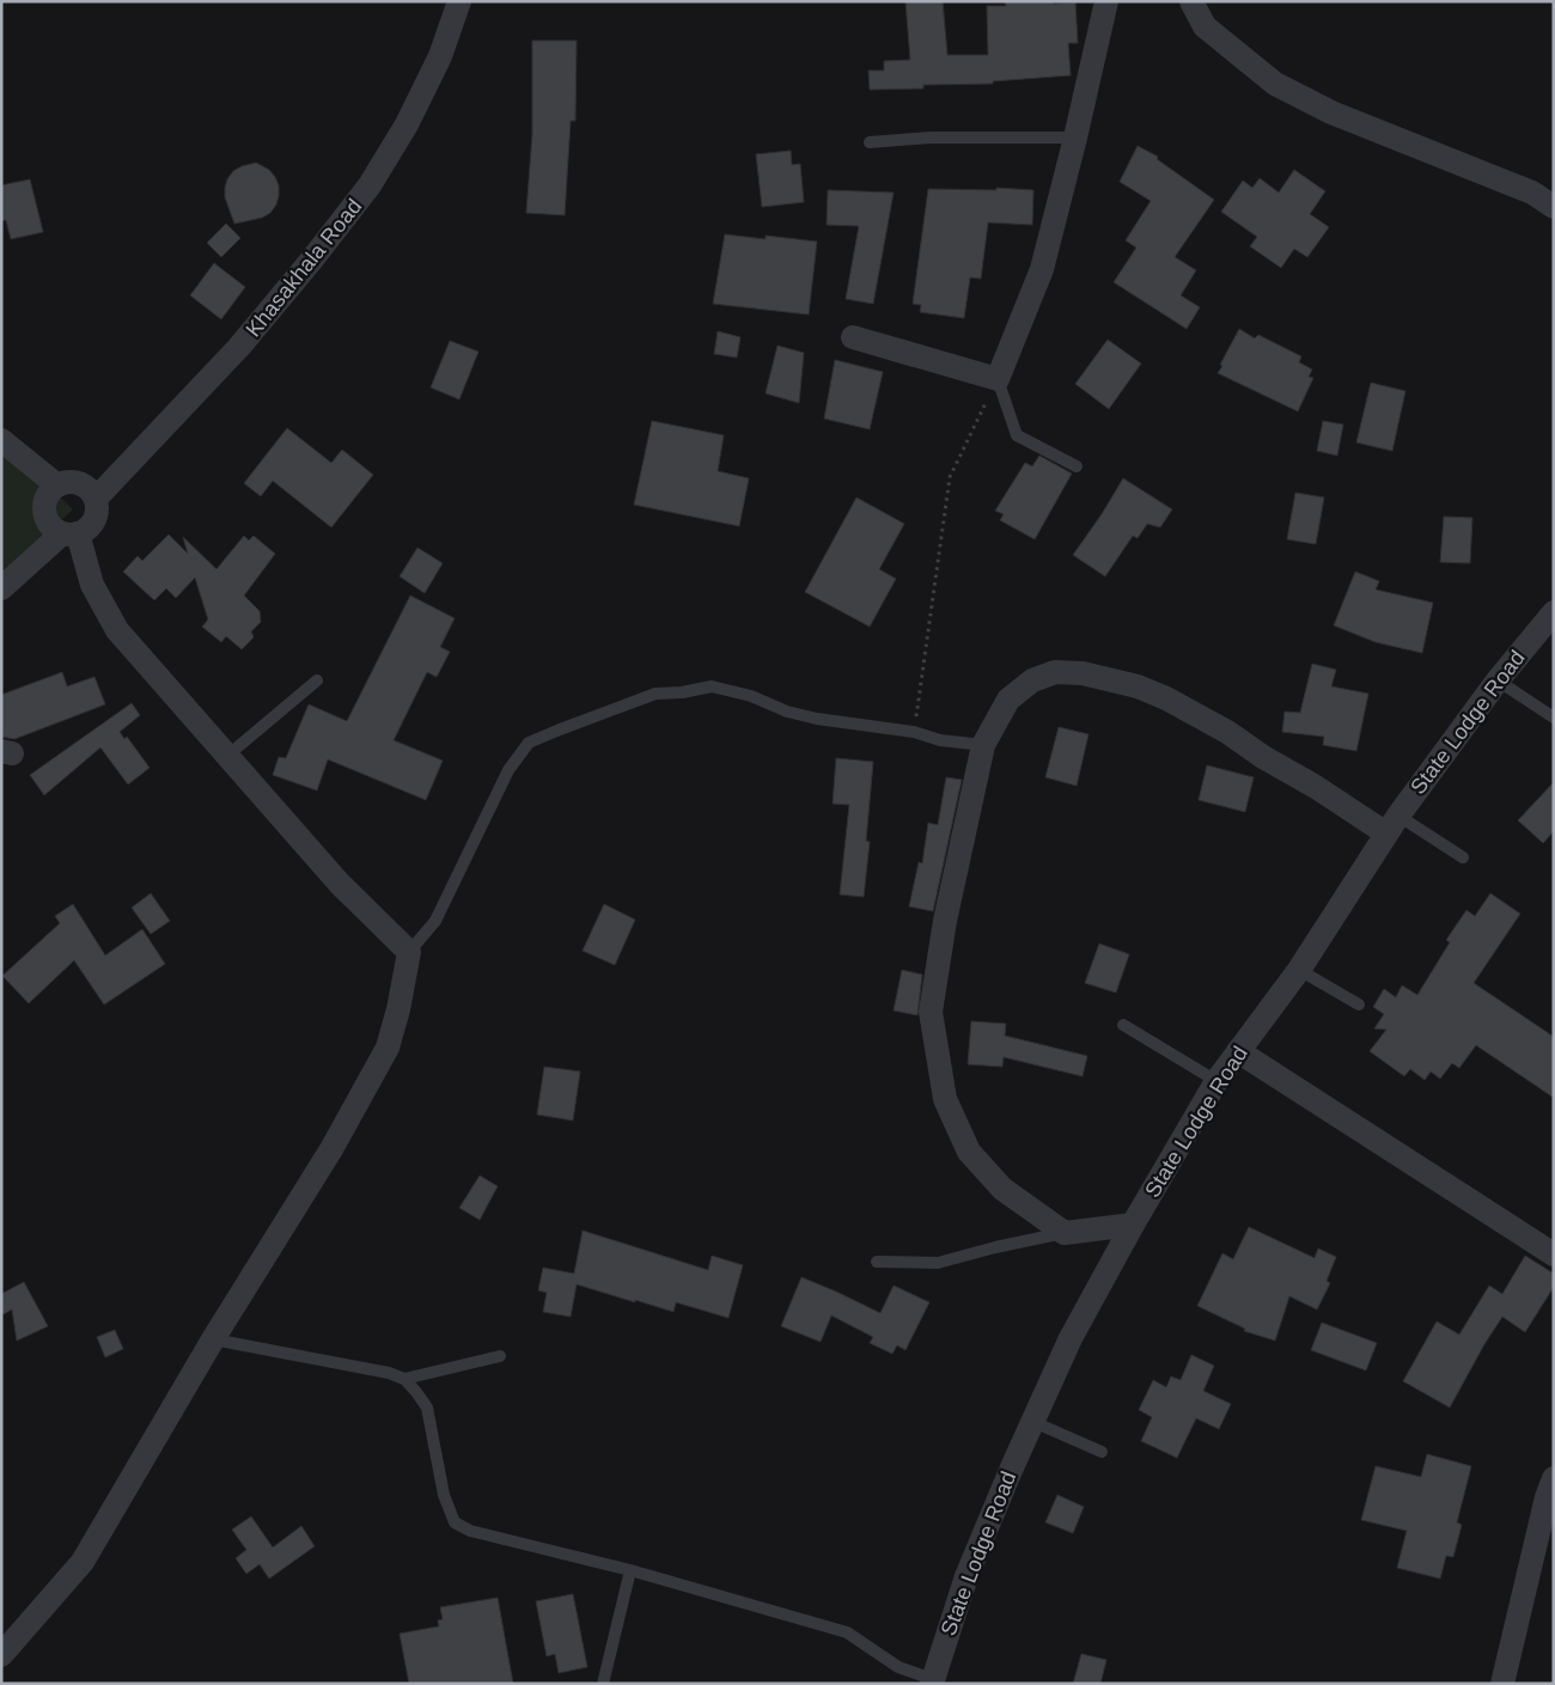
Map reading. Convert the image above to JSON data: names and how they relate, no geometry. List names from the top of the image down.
{
  "streets": {
    "street": ["Khasakhala Road", "State Lodge Road"]
  }
}
